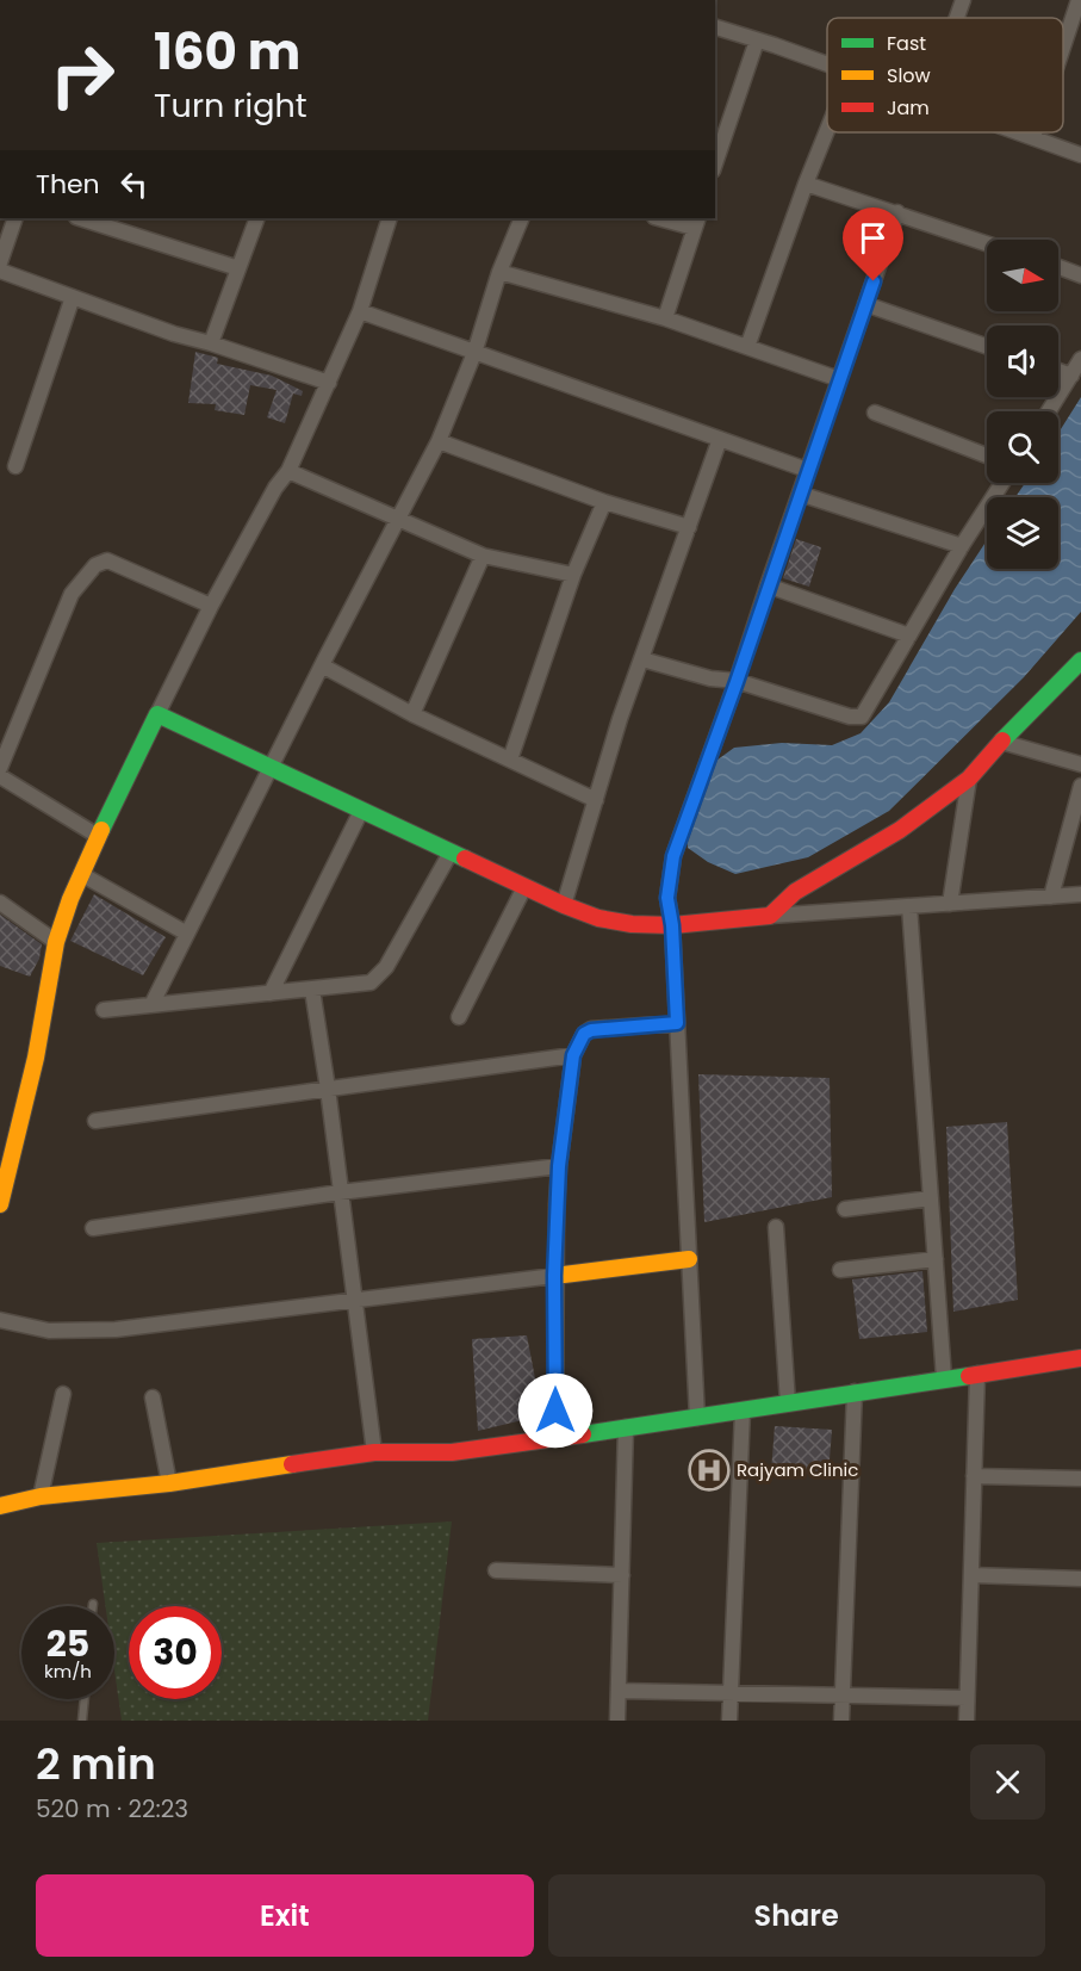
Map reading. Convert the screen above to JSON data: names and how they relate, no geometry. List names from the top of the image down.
{
  "places": {
    "hospital": ["Rajyam Clinic"]
  },
  "legend": ["Fast", "Slow", "Jam"],
  "north": "right",
  "page": {
    "turn": ["160 m", "Turn right"],
    "then": "Then",
    "speed": "25 km/h",
    "limit": "30",
    "heading": ["2 min", "520 m · 22:23"],
    "buttons": ["Exit", "Share"]
  }
}
